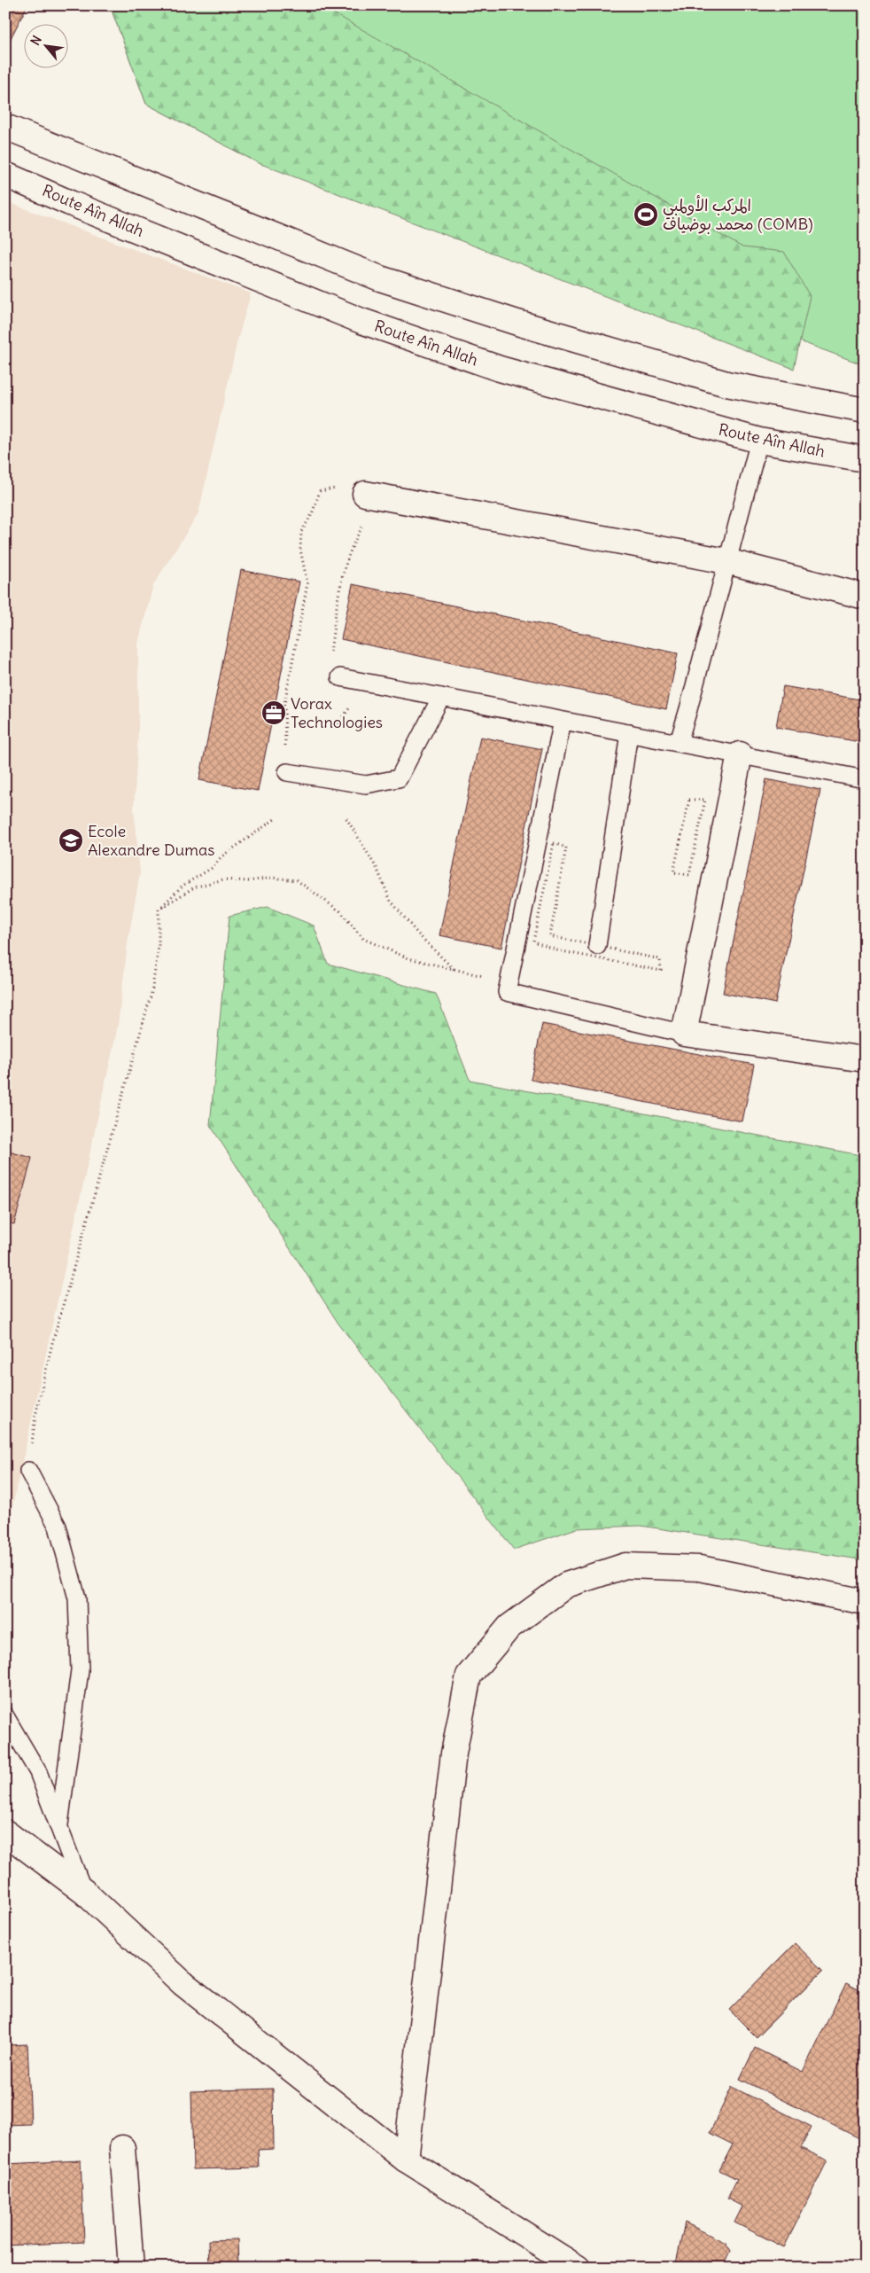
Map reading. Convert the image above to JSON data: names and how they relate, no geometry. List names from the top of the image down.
{
  "streets": {
    "street": ["Route Aîn Allah"]
  },
  "places": {
    "sports": ["المركب الأولمبي محمد بوضياف (COMB)"],
    "office": ["Vorax Technologies"],
    "school or university": ["Ecole Alexandre Dumas"]
  },
  "north": "top left"
}
